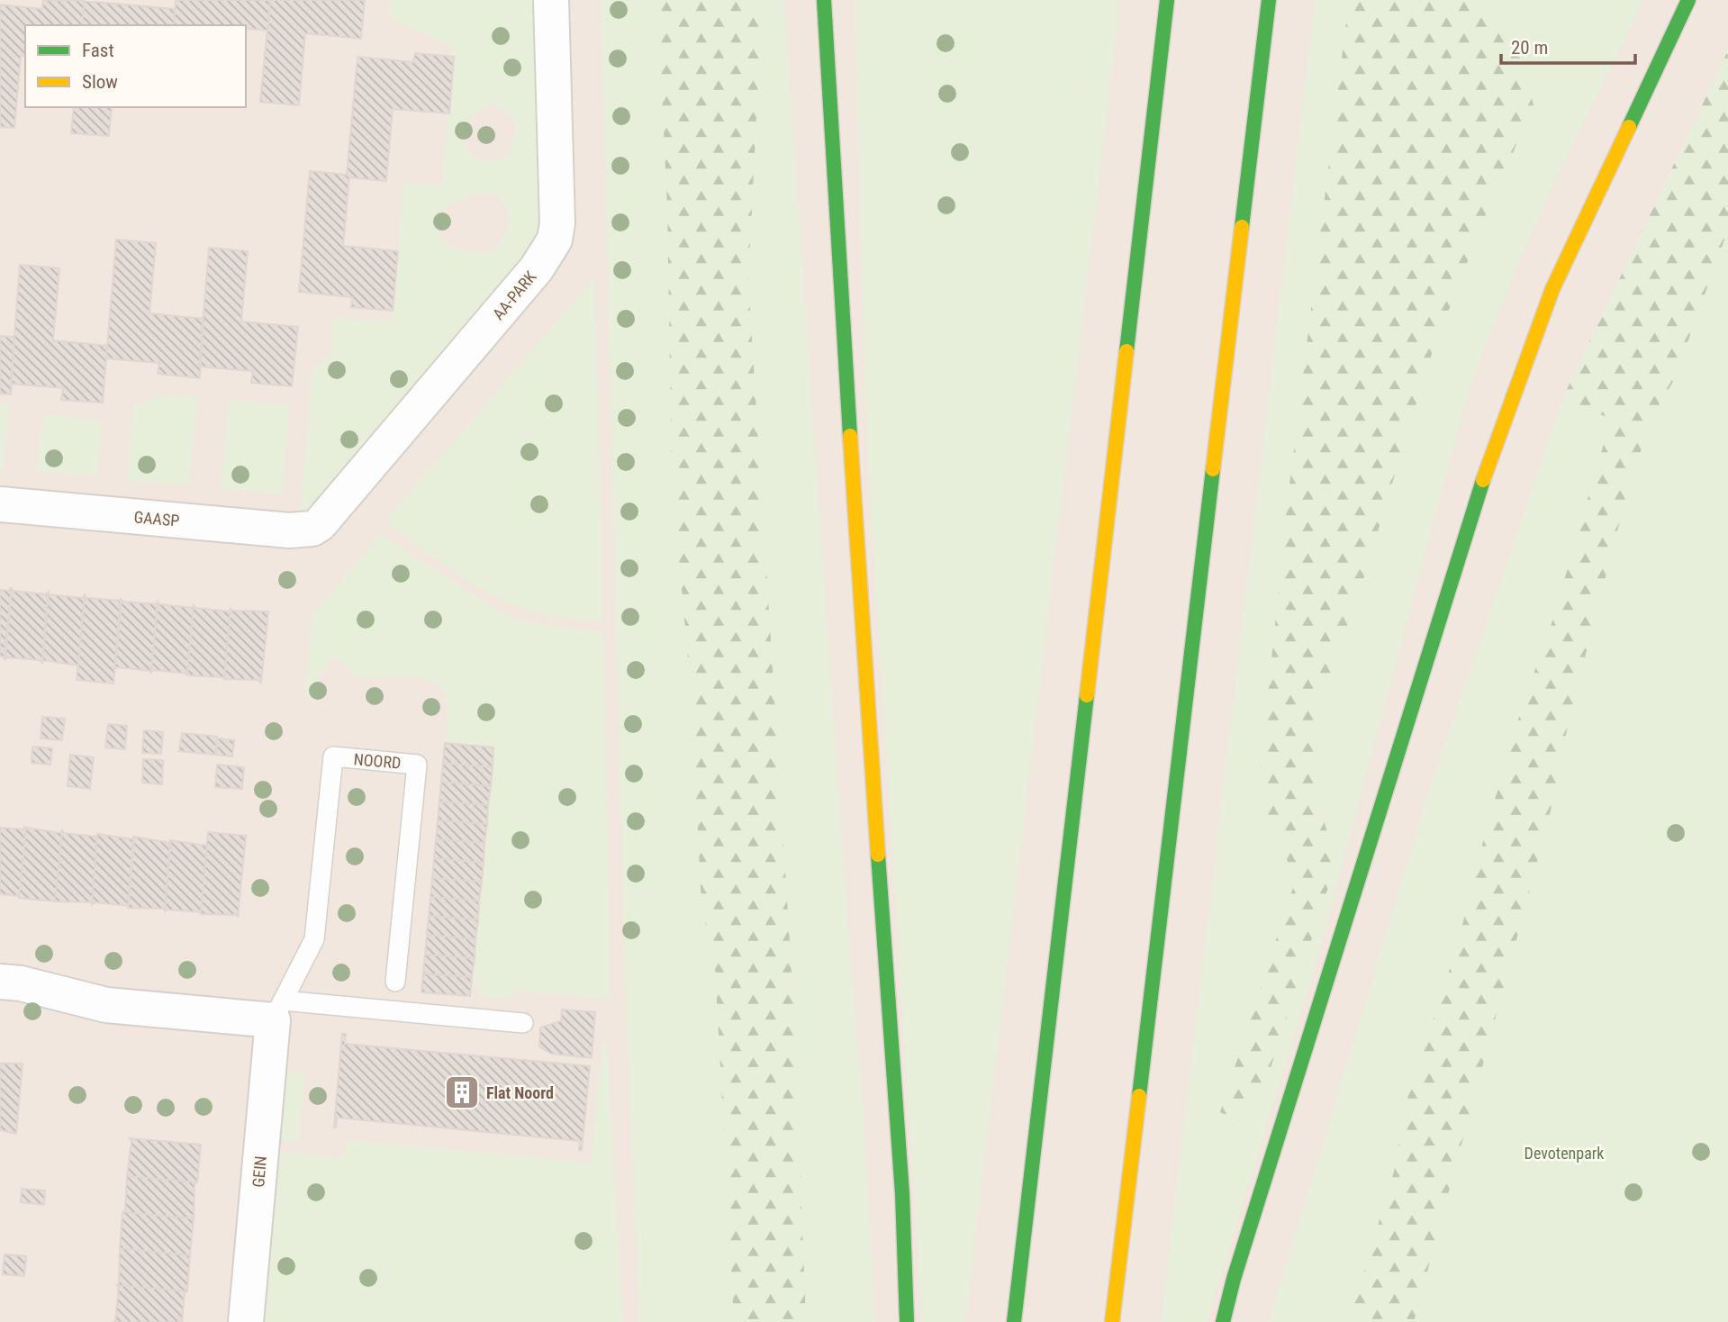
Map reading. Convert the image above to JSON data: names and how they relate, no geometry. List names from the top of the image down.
{
  "streets": {
    "street": ["AA-PARK", "GAASP", "GEIN"],
    "lane": ["NOORD"]
  },
  "crossings": [
    ["AA-PARK", "GAASP"],
    ["NOORD", "GEIN"]
  ],
  "parks": ["Devotenpark"],
  "places": {
    "building": ["Flat Noord"]
  },
  "legend": ["Fast", "Slow"],
  "scale_bar": "20 m"
}
